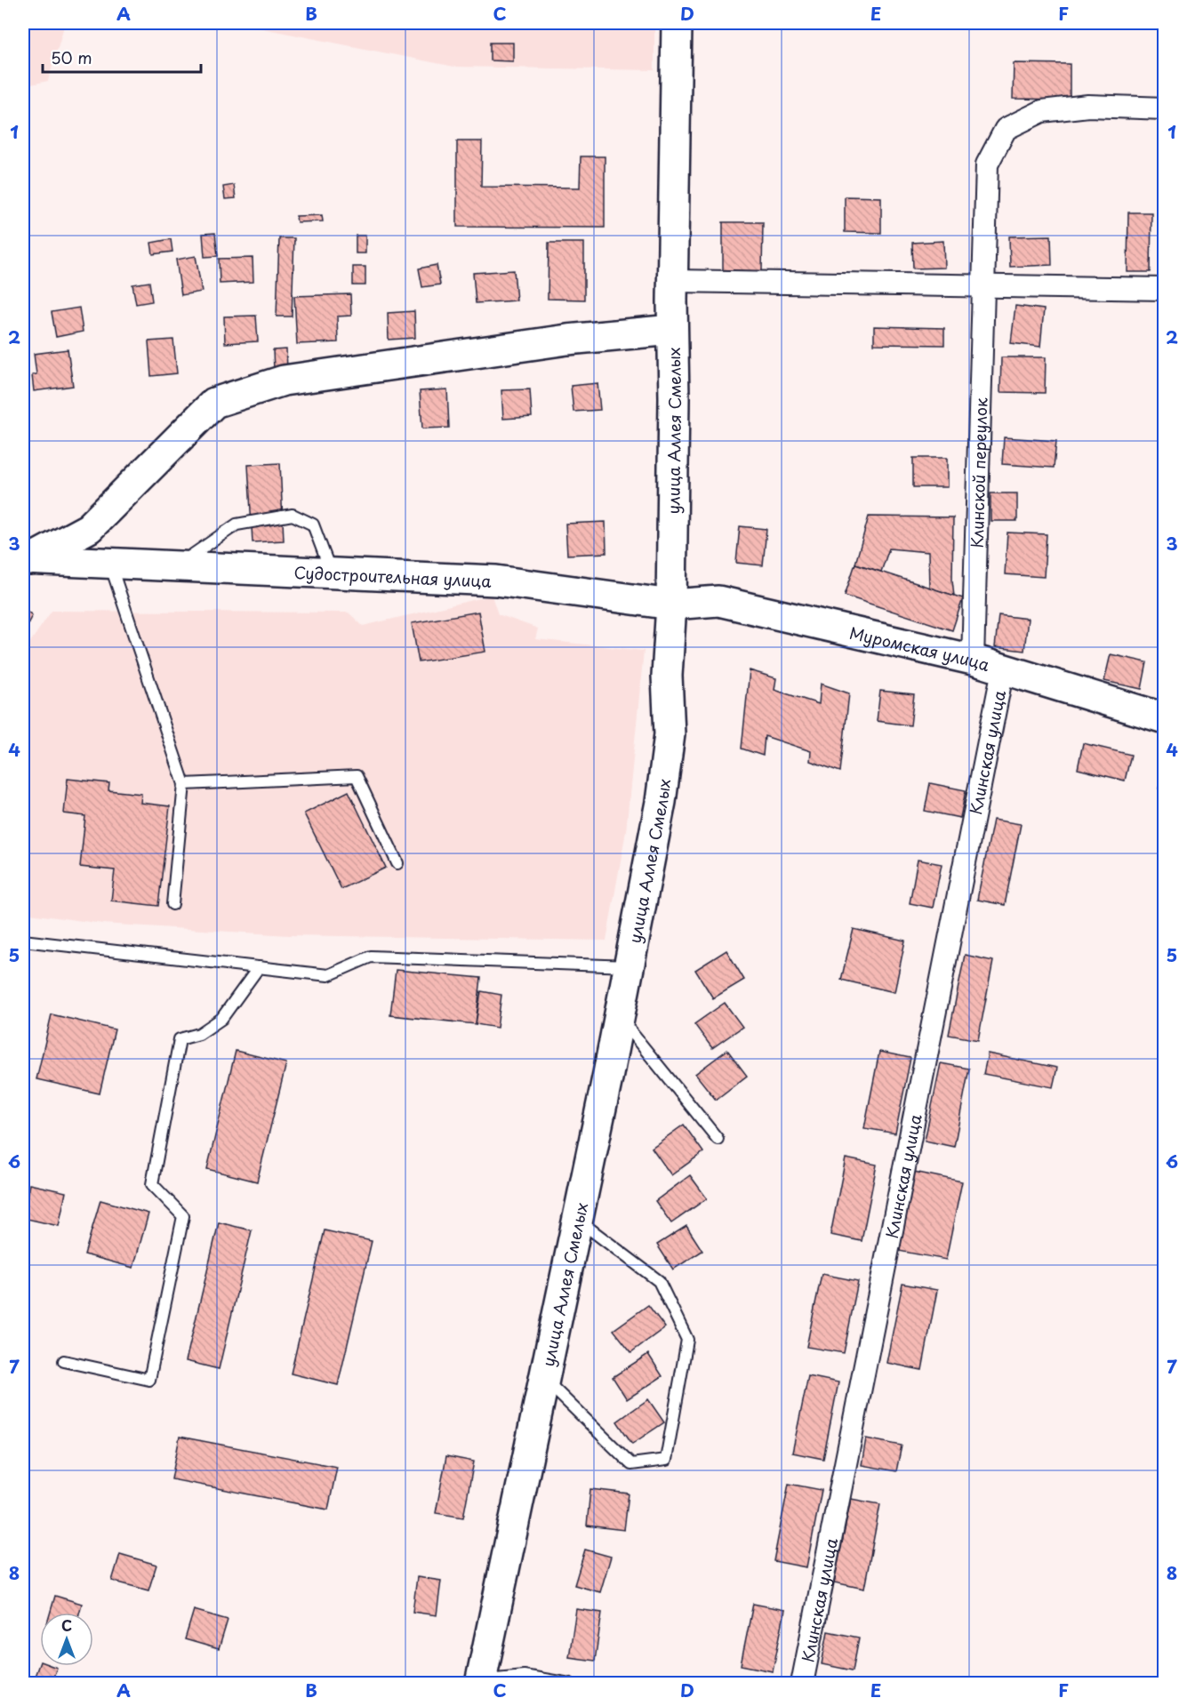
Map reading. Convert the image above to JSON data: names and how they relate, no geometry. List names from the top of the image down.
{
  "streets": {
    "main road": ["улица Аллея Смелых", "Судостроительная улица", "Муромская улица"],
    "street": ["Клинской переулок", "Клинская улица"]
  },
  "crossings": [
    ["улица Аллея Смелых", "Судостроительная улица"],
    ["улица Аллея Смелых", "Муромская улица"],
    ["Клинской переулок", "Муромская улица"],
    ["Судостроительная улица", "Муромская улица"],
    ["Муромская улица", "Клинская улица"]
  ],
  "scale_bar": "50 m",
  "north": "top",
  "grid": {
    "columns": [
      "A",
      "B",
      "C",
      "D",
      "E",
      "F"
    ],
    "rows": [
      "1",
      "2",
      "3",
      "4",
      "5",
      "6",
      "7",
      "8"
    ]
  }
}
